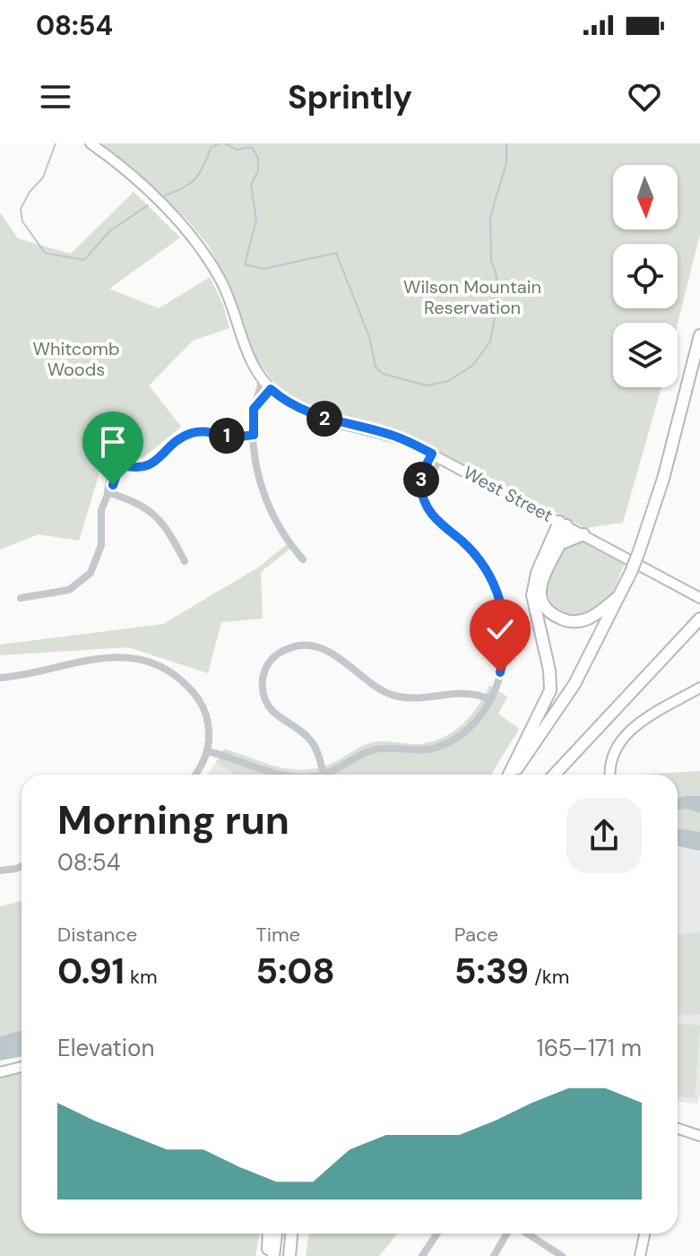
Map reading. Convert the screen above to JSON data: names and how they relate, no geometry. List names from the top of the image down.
{
  "streets": {
    "main road": ["West Street"]
  },
  "parks": ["Wilson Mountain Reservation", "Whitcomb Woods"],
  "north": "bottom",
  "page": {
    "status": "08:54",
    "header": "Sprintly",
    "pins": ["2", "1", "3"],
    "heading": ["Morning run", "08:54"],
    "stats": [
      ["Distance", "0.91 km"],
      ["Time", "5:08"],
      ["Pace", "5:39 /km"]
    ],
    "chart": ["Elevation", "165–171 m"]
  }
}
